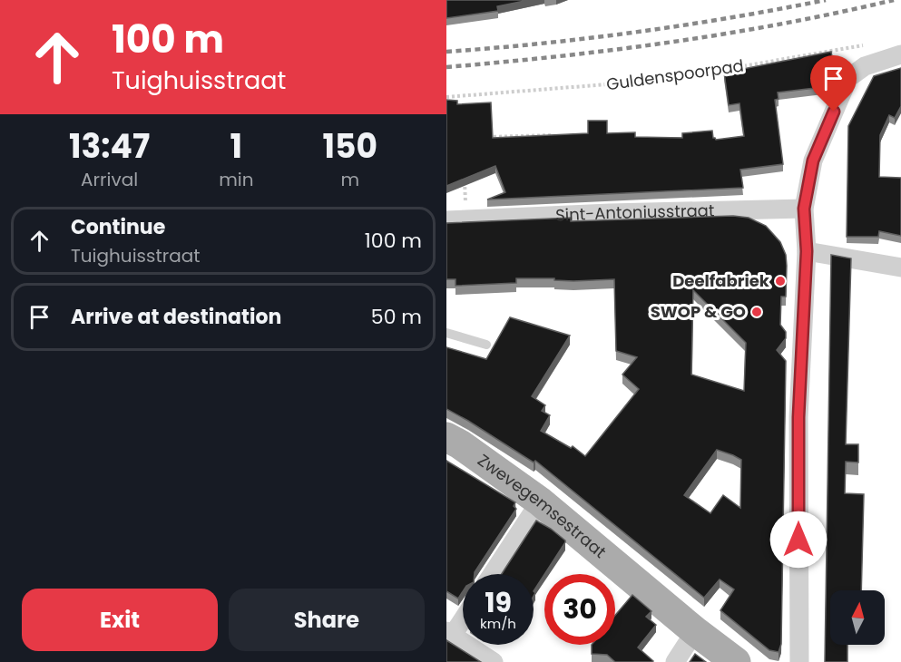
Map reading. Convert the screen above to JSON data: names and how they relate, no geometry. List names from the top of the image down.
{
  "streets": {
    "main road": ["Zwevegemsestraat"],
    "street": ["Sint-Antoniusstraat"],
    "path": ["Guldenspoorpad"]
  },
  "places": ["Deelfabriek", "SWOP & GO"],
  "north": "top",
  "page": {
    "turn": ["100 m", "Tuighuisstraat"],
    "eta": [
      "13:47",
      "Arrival",
      "1",
      "min",
      "150",
      "m"
    ],
    "list": [
      {
        "name": "Continue",
        "note": "Tuighuisstraat",
        "value": "100 m"
      },
      {
        "name": "Arrive at destination",
        "value": "50 m"
      }
    ],
    "speed": "19 km/h",
    "limit": "30",
    "buttons": ["Exit", "Share"]
  }
}
